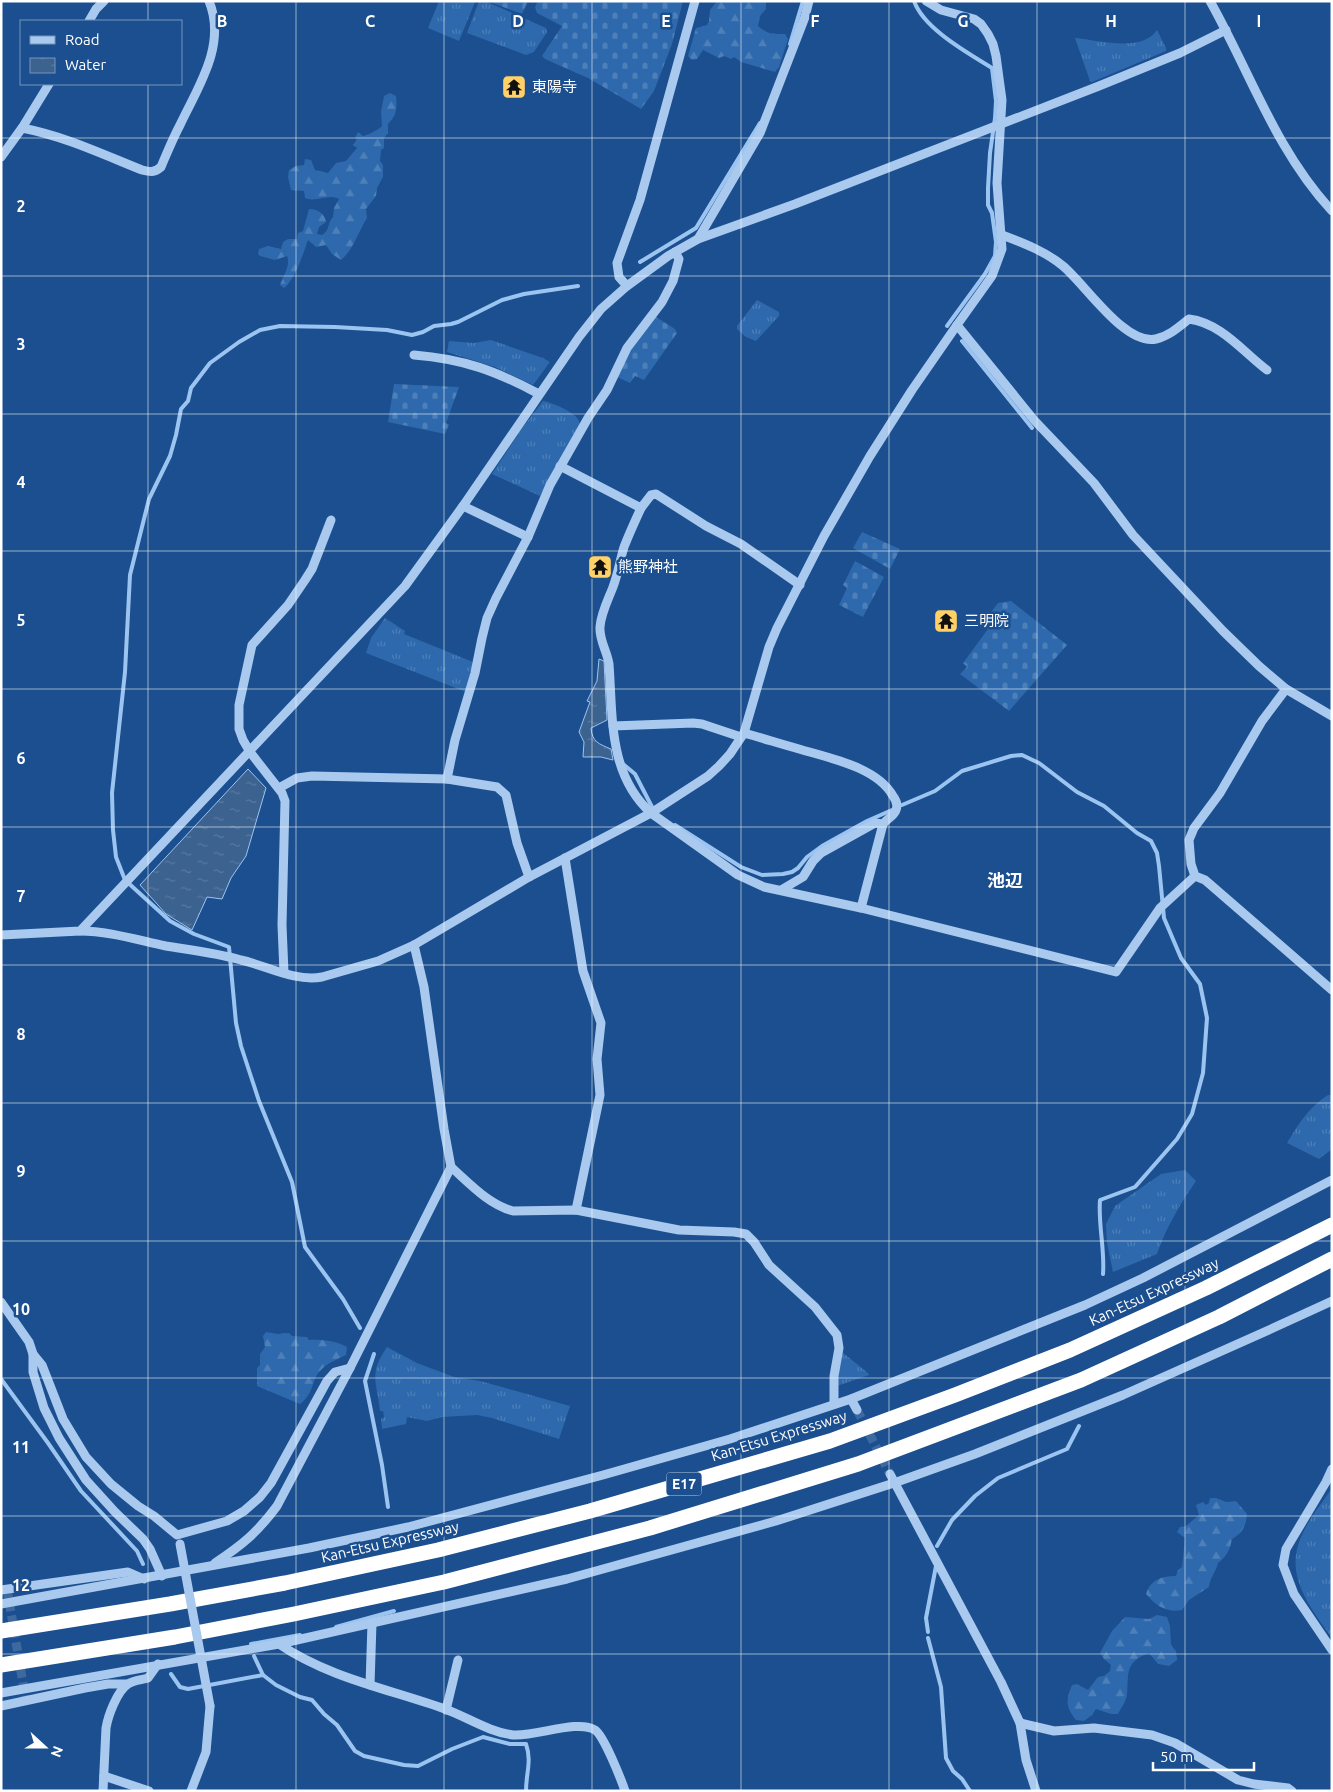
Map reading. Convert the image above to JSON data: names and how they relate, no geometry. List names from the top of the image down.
{
  "streets": {
    "highway": ["Kan-Etsu Expressway", "E17"]
  },
  "districts": ["池辺"],
  "places": {
    "temple": ["東陽寺", "熊野神社", "三明院"]
  },
  "legend": ["Road", "Water"],
  "scale_bar": "50 m",
  "north": "right",
  "grid": {
    "columns": [
      "B",
      "C",
      "D",
      "E",
      "F",
      "G",
      "H",
      "I"
    ],
    "rows": [
      "2",
      "3",
      "4",
      "5",
      "6",
      "7",
      "8",
      "9",
      "10",
      "11",
      "12"
    ]
  }
}
